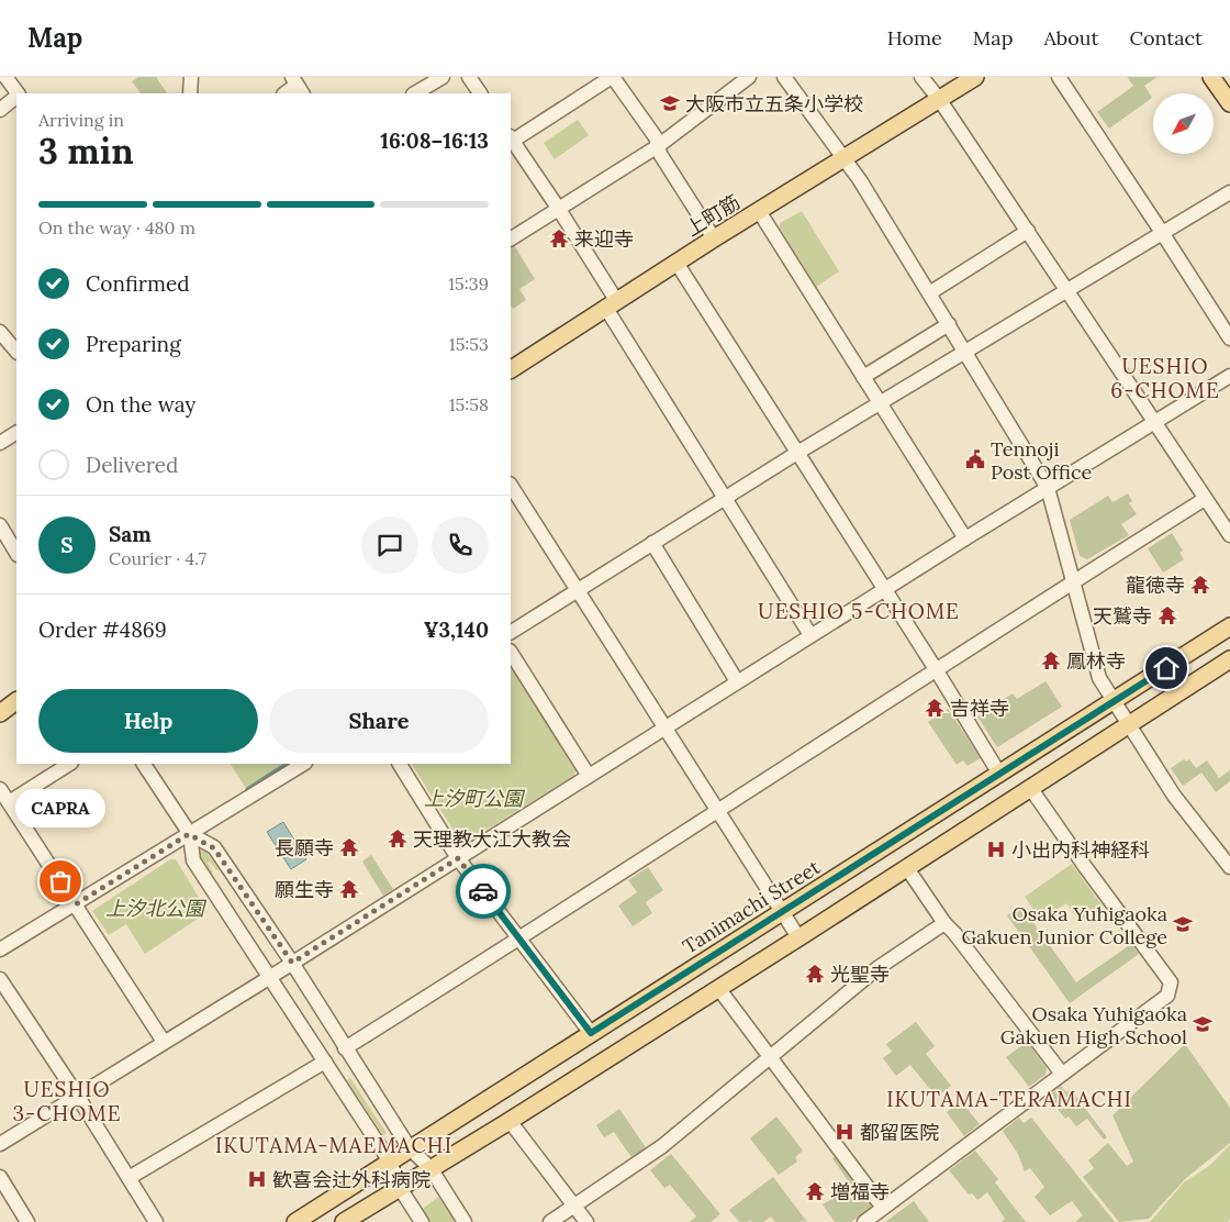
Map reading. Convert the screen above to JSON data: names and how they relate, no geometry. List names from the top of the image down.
{
  "streets": {
    "main road": ["上町筋", "Tanimachi Street"]
  },
  "districts": [
    "UESHIO 6-CHOME",
    "UESHIO 5-CHOME",
    "UESHIO 3-CHOME",
    "IKUTAMA-TERAMACHI",
    "IKUTAMA-MAEMACHI"
  ],
  "parks": ["上汐町公園", "上汐北公園"],
  "places": {
    "school or university": ["大阪市立五条小学校", "Osaka Yuhigaoka Gakuen Junior College", "Osaka Yuhigaoka Gakuen High School"],
    "temple": [
      "来迎寺",
      "龍徳寺",
      "天鷲寺",
      "鳳林寺",
      "吉祥寺",
      "天理教大江大教会",
      "長願寺",
      "願生寺",
      "光聖寺",
      "増福寺"
    ],
    "public building": ["Tennoji Post Office"],
    "hospital": ["小出内科神経科", "都留医院", "歓喜会辻外科病院"],
    "other": ["CAPRA"]
  },
  "north": "bottom left",
  "page": {
    "header": "Map",
    "nav": [
      "Home",
      "Map",
      "About",
      "Contact"
    ],
    "heading": ["3 min", "Arriving in", "16:08–16:13"],
    "panel": [
      "Sam",
      "Courier · 4.7",
      "Order #4869",
      "¥3,140"
    ],
    "bar": "On the way · 480 m",
    "list": [
      ["Confirmed", "15:39"],
      ["Preparing", "15:53"],
      ["On the way", "15:58"],
      "Delivered"
    ],
    "round": "S",
    "buttons": ["Help", "Share"],
    "bubble": "CAPRA"
  }
}
